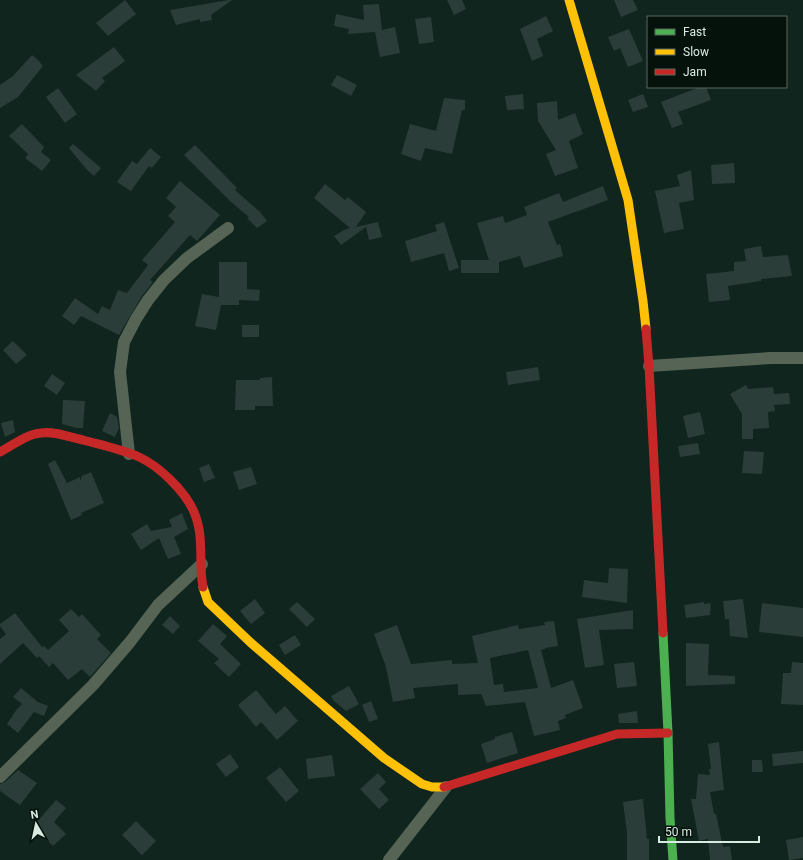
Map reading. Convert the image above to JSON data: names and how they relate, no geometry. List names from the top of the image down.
{
  "legend": ["Fast", "Slow", "Jam"],
  "scale_bar": "50 m",
  "north": "top"
}
